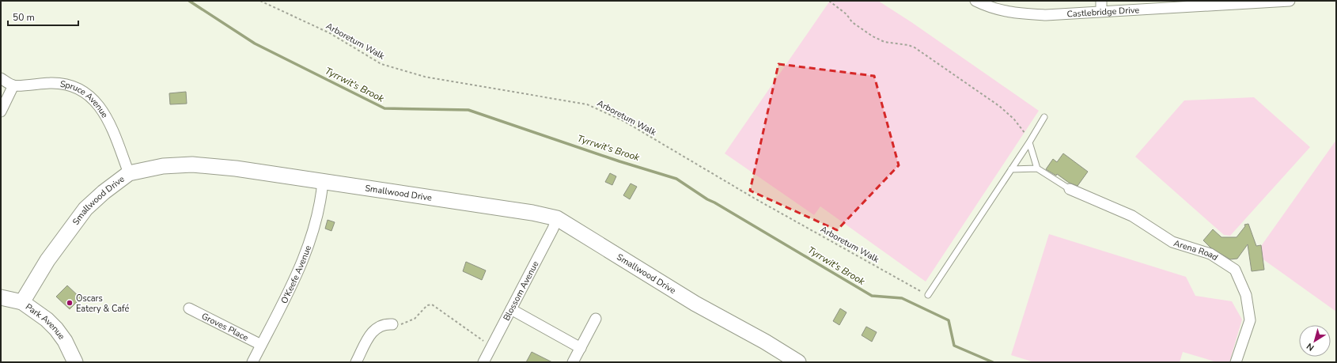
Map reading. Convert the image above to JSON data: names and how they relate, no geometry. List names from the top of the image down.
{
  "streets": {
    "street": [
      "Castlebridge Drive",
      "Spruce Avenue",
      "Smallwood Drive",
      "Arena Road",
      "O'Keefe Avenue",
      "Blossom Avenue",
      "Park Avenue",
      "Groves Place"
    ],
    "path": ["Arboretum Walk"]
  },
  "crossings": [
    ["Spruce Avenue", "Smallwood Drive"],
    ["Smallwood Drive", "O'Keefe Avenue"],
    ["Smallwood Drive", "Blossom Avenue"],
    ["Smallwood Drive", "Park Avenue"],
    ["O'Keefe Avenue", "Groves Place"]
  ],
  "water": ["Tyrrwit's Brook"],
  "places": ["Oscars Eatery & Café"],
  "scale_bar": "50 m",
  "north": "bottom left"
}
